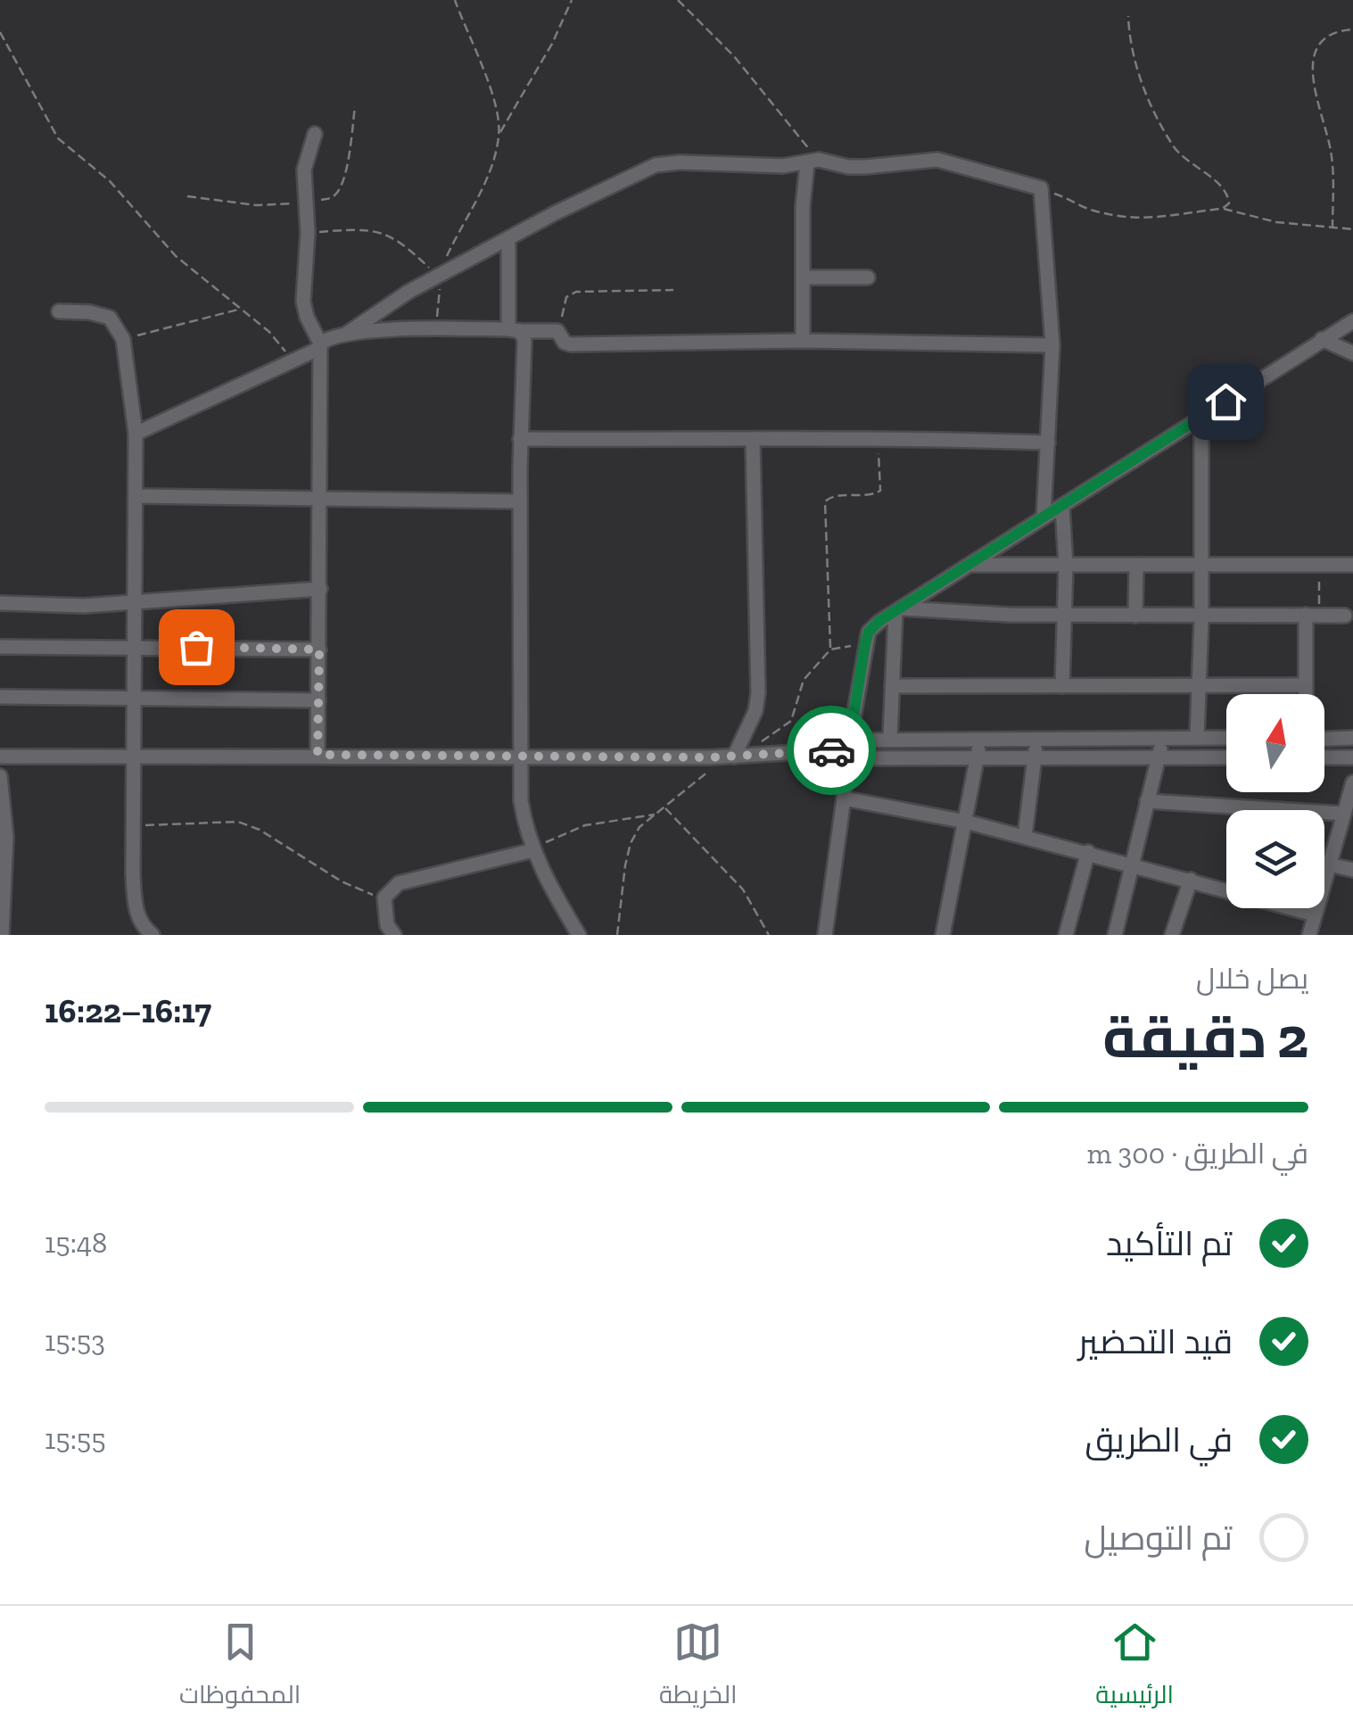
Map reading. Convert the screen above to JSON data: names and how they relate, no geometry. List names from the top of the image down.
{
  "north": "top",
  "page": {
    "heading": ["2 دقيقة", "يصل خلال", "16:17–16:22"],
    "bar": "في الطريق · 300 m",
    "list": [
      ["تم التأكيد", "15:48"],
      ["قيد التحضير", "15:53"],
      ["في الطريق", "15:55"],
      "تم التوصيل"
    ],
    "tabs": ["الرئيسية", "الخريطة", "المحفوظات"]
  }
}
